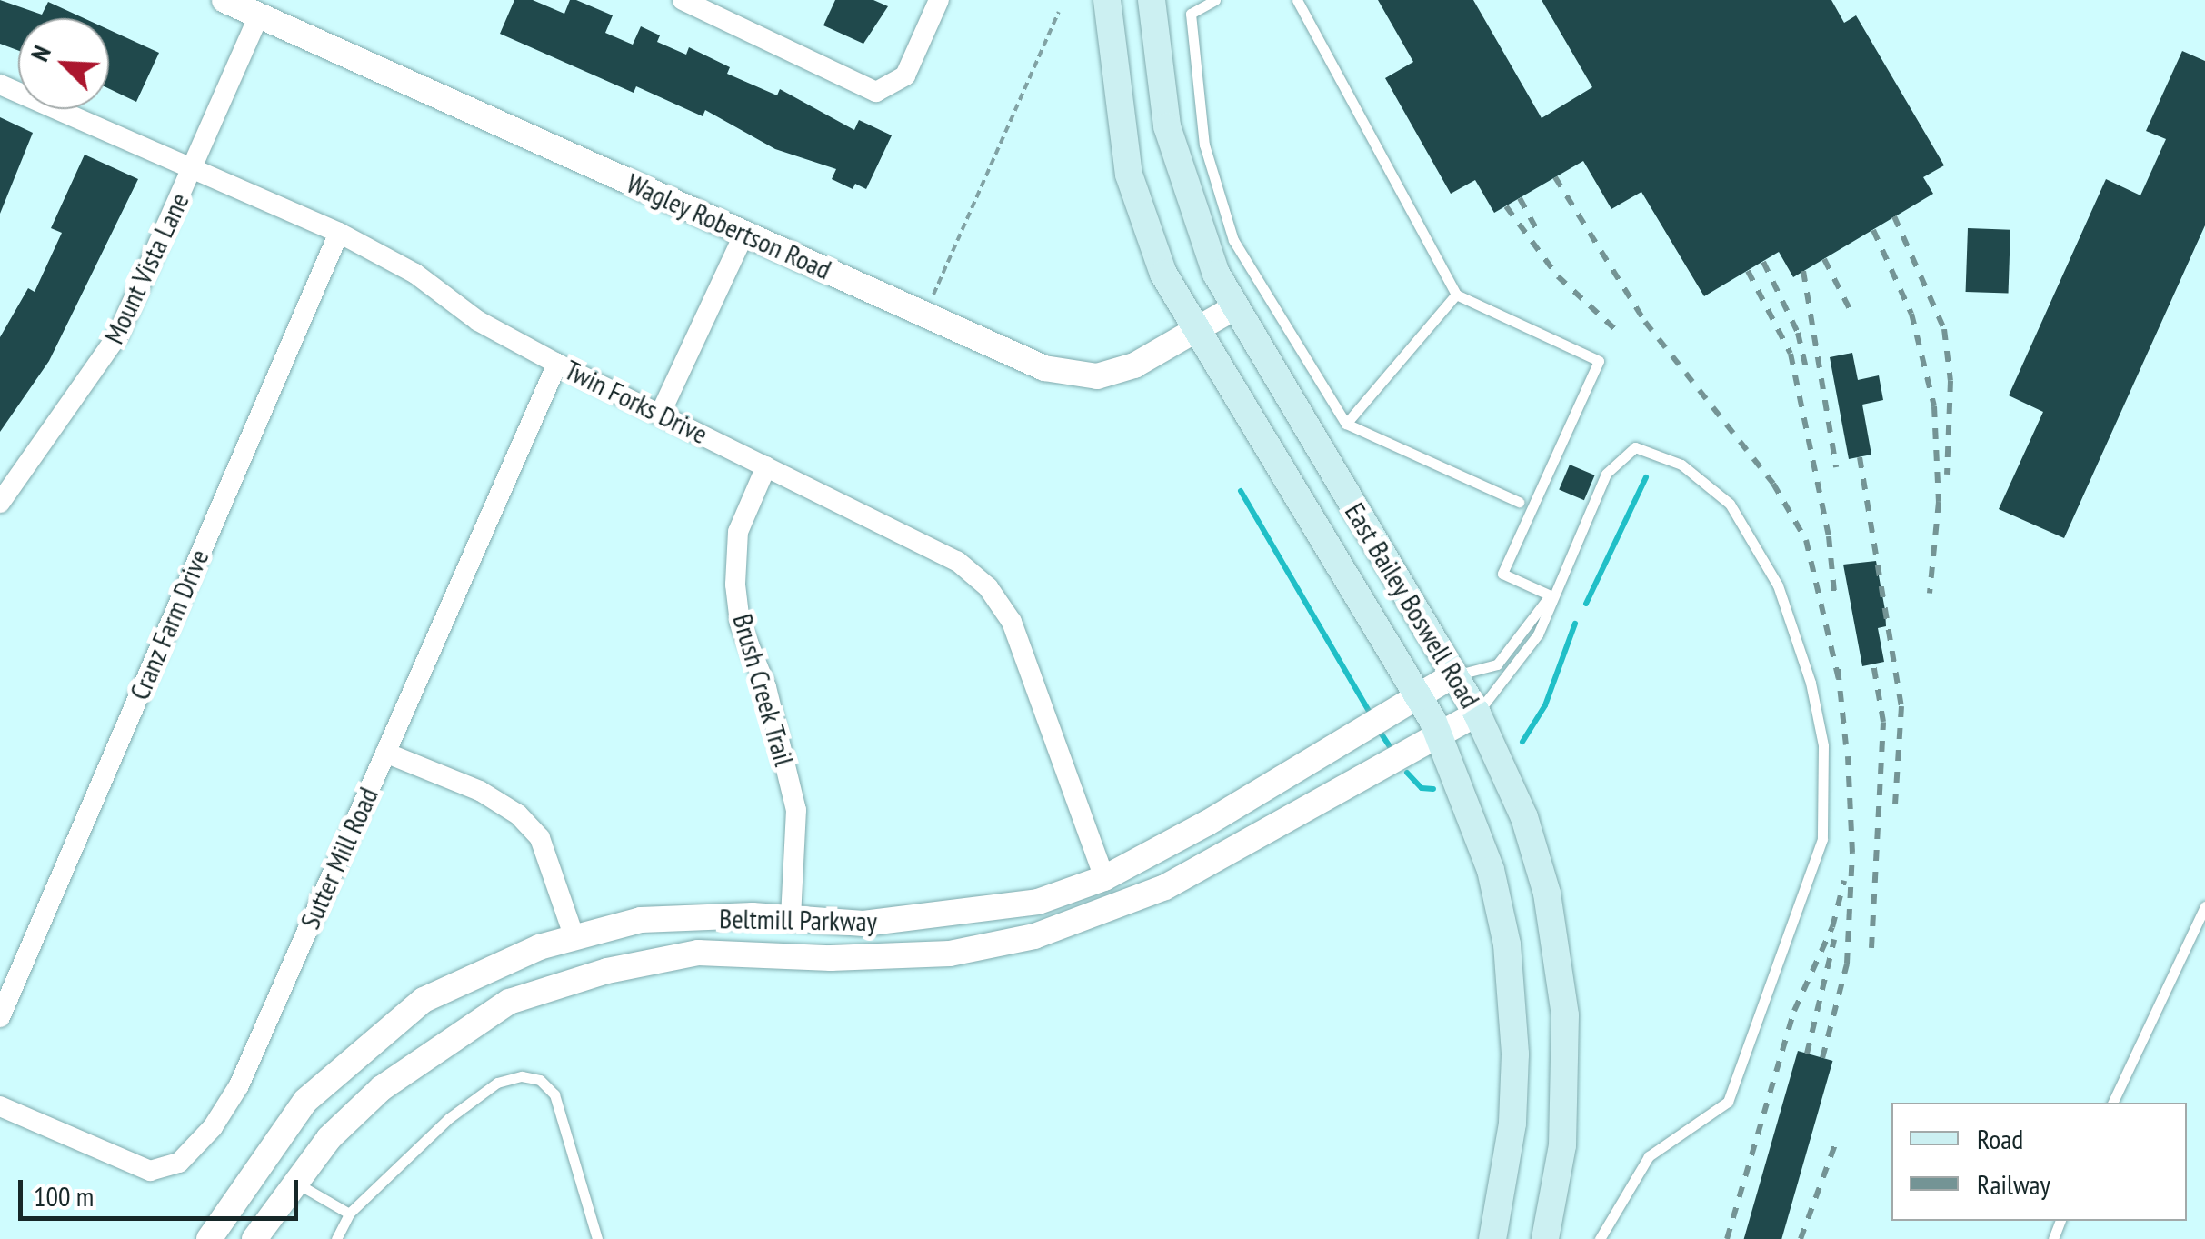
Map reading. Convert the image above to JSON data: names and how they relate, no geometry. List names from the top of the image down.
{
  "streets": {
    "main road": ["East Bailey Boswell Road"],
    "street": [
      "Wagley Robertson Road",
      "Mount Vista Lane",
      "Twin Forks Drive",
      "Cranz Farm Drive",
      "Brush Creek Trail",
      "Sutter Mill Road",
      "Beltmill Parkway"
    ]
  },
  "crossings": [
    ["Wagley Robertson Road", "Mount Vista Lane"],
    ["Wagley Robertson Road", "East Bailey Boswell Road"],
    ["Mount Vista Lane", "Twin Forks Drive"],
    ["Twin Forks Drive", "Cranz Farm Drive"],
    ["Twin Forks Drive", "Brush Creek Trail"],
    ["Twin Forks Drive", "Sutter Mill Road"],
    ["Twin Forks Drive", "Beltmill Parkway"],
    ["East Bailey Boswell Road", "Beltmill Parkway"],
    ["Brush Creek Trail", "Beltmill Parkway"]
  ],
  "legend": ["Road", "Railway"],
  "scale_bar": "100 m",
  "north": "top left"
}
